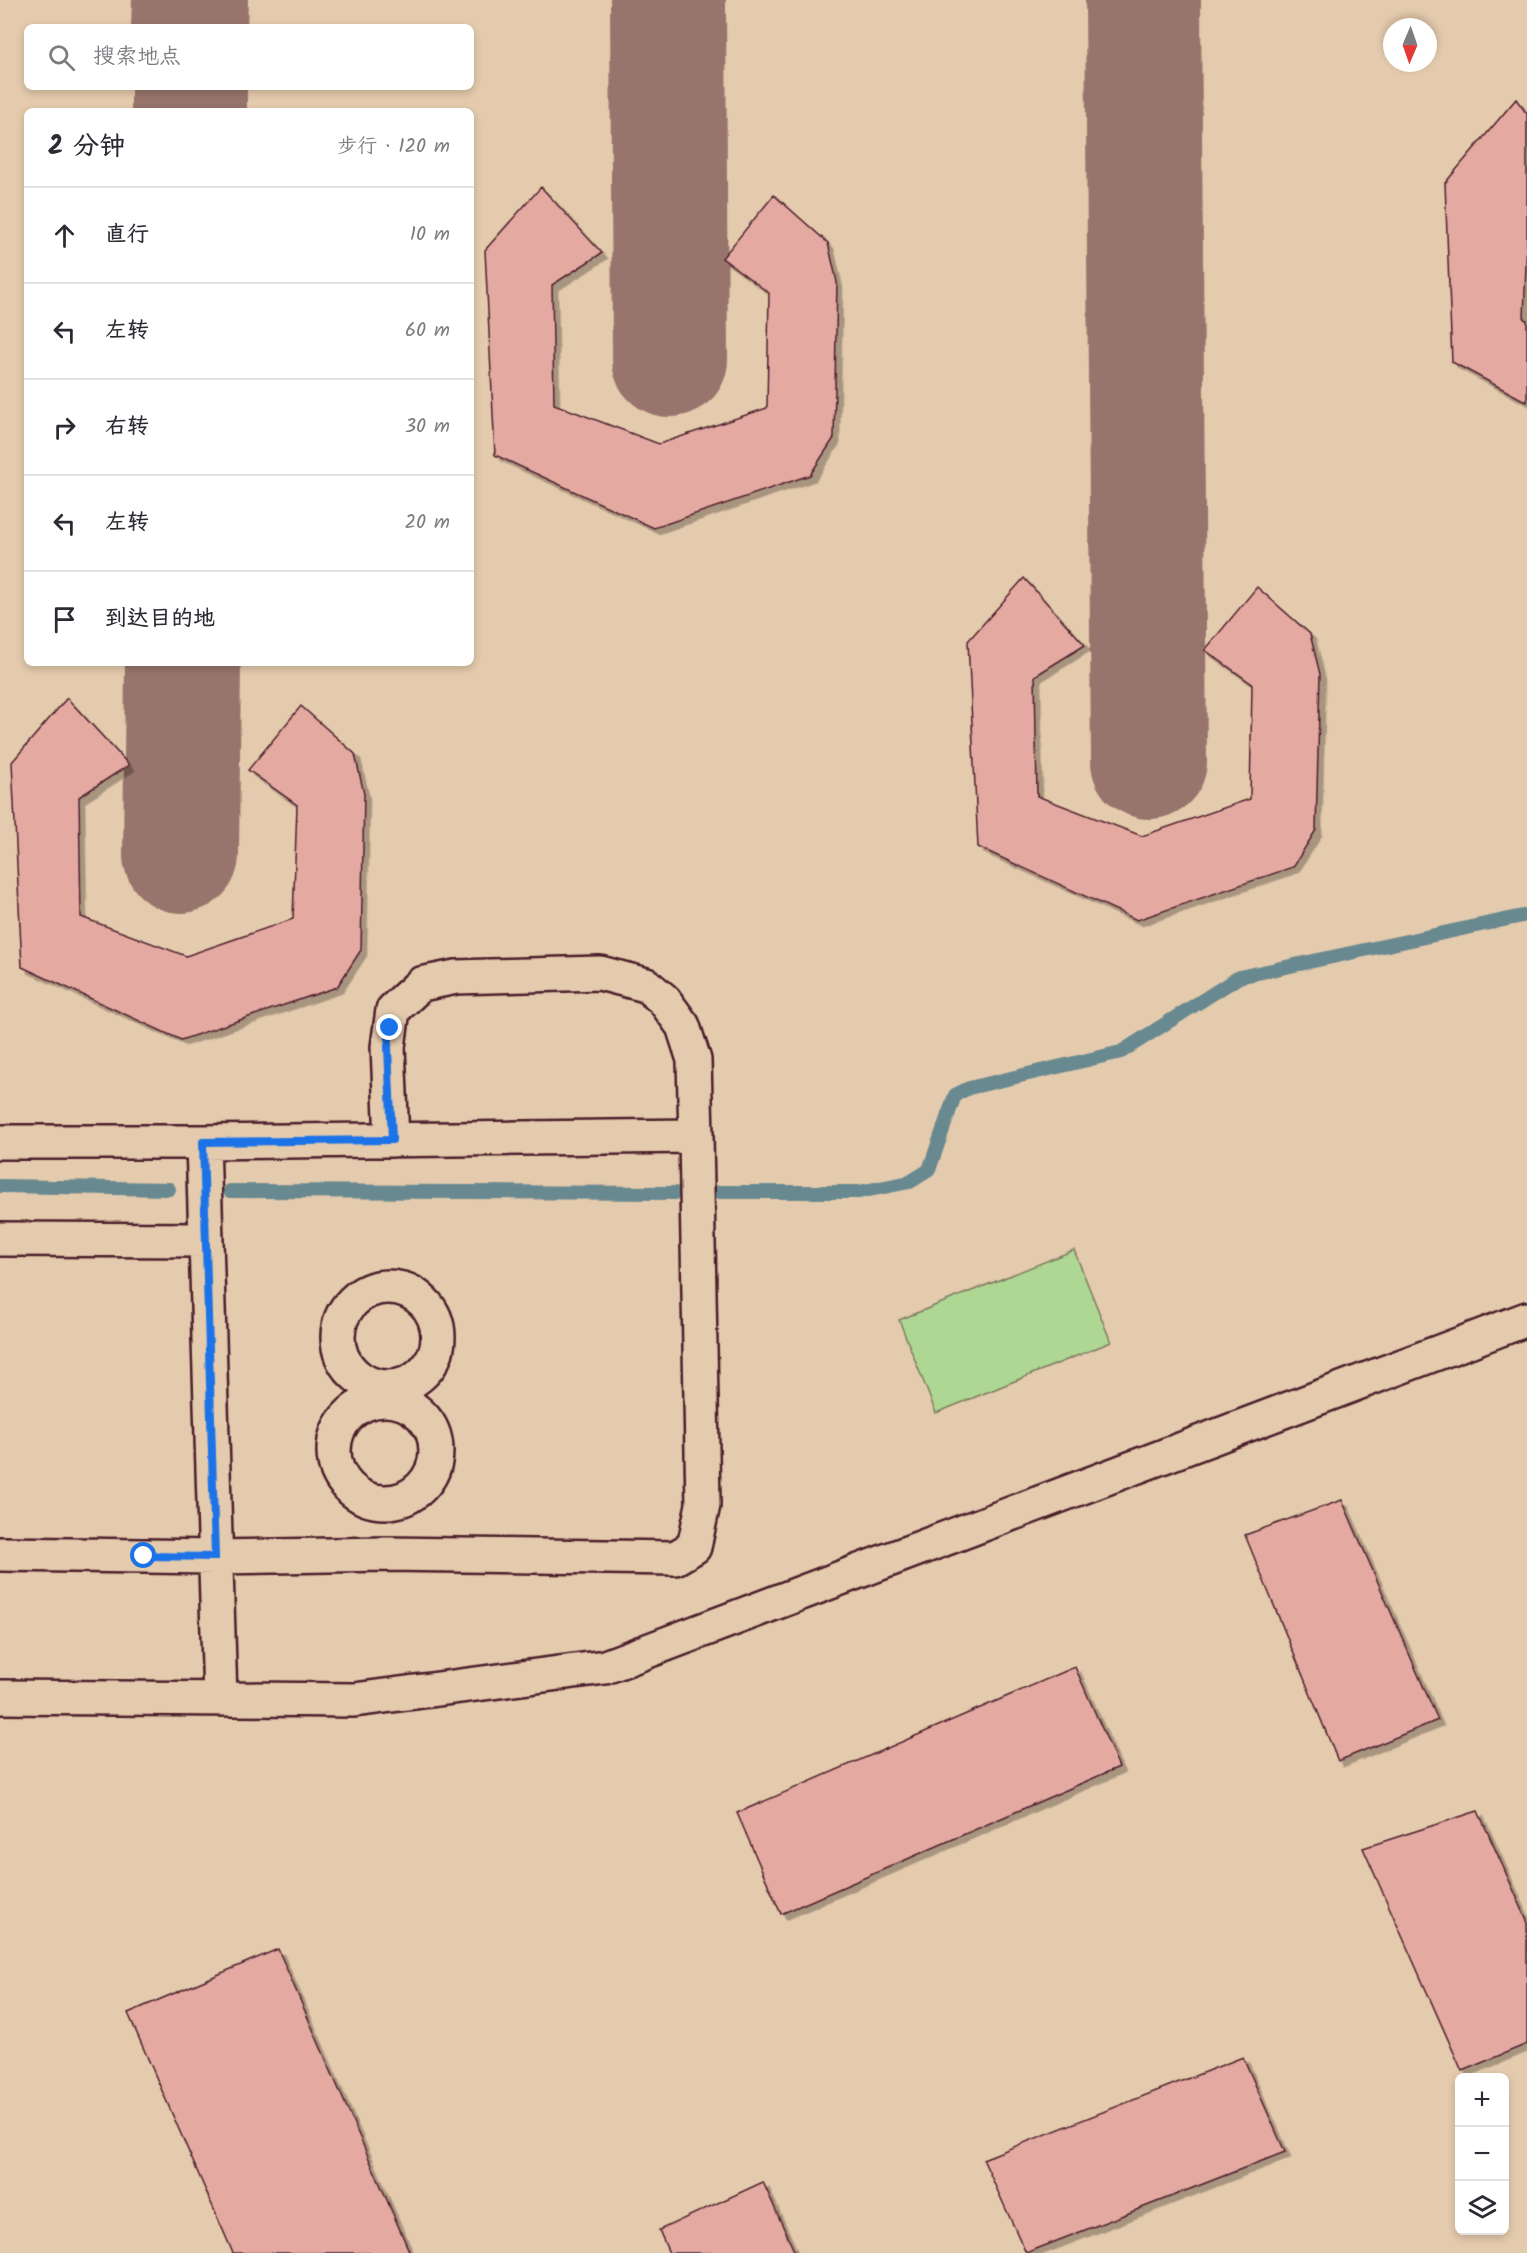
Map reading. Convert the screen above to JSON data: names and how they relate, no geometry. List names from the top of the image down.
{
  "north": "bottom",
  "page": {
    "search": "搜索地点",
    "heading": ["2 分钟", "步行 · 120 m"],
    "list": [
      ["直行", "10 m"],
      ["左转", "60 m"],
      ["右转", "30 m"],
      ["左转", "20 m"],
      "到达目的地"
    ],
    "map_buttons": ["+", "−"]
  }
}
